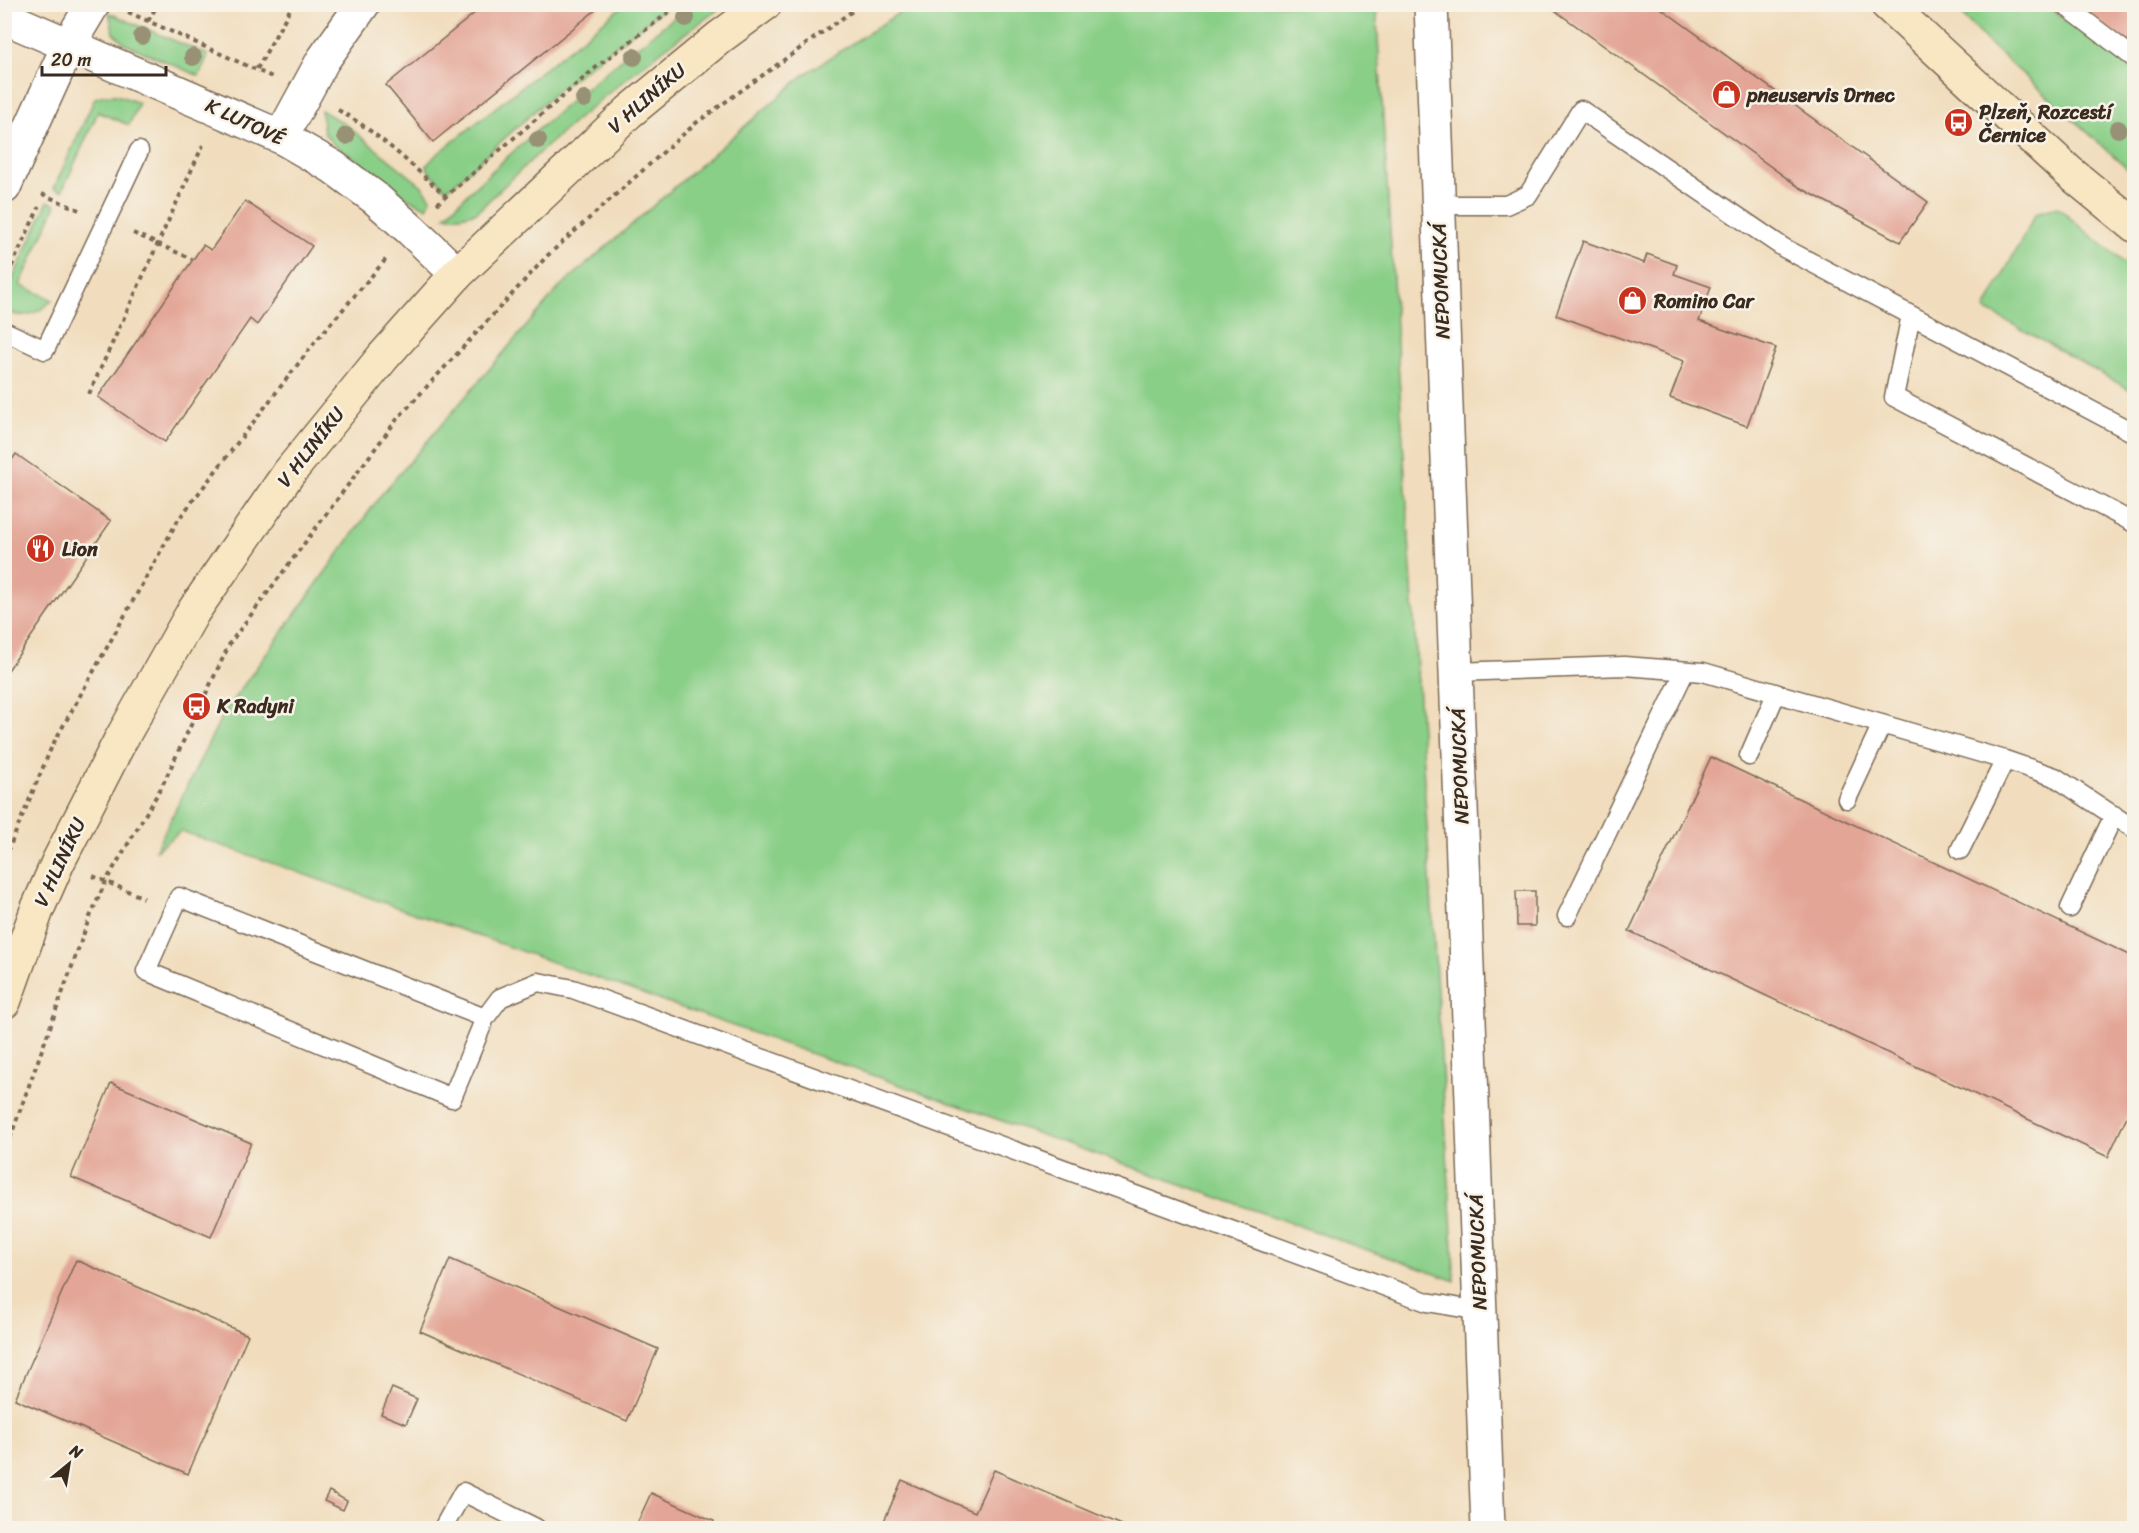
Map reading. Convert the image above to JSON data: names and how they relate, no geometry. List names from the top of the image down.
{
  "streets": {
    "main road": ["V HLINÍKU"],
    "street": ["K LUTOVÉ", "NEPOMUCKÁ"]
  },
  "crossings": [
    ["V HLINÍKU", "K LUTOVÉ"]
  ],
  "places": {
    "shop": ["pneuservis Drnec", "Romino Car"],
    "bus stop": ["Plzeň, Rozcestí Černice", "K Radyni"],
    "restaurant": ["Lion"]
  },
  "scale_bar": "20 m",
  "north": "top right"
}
